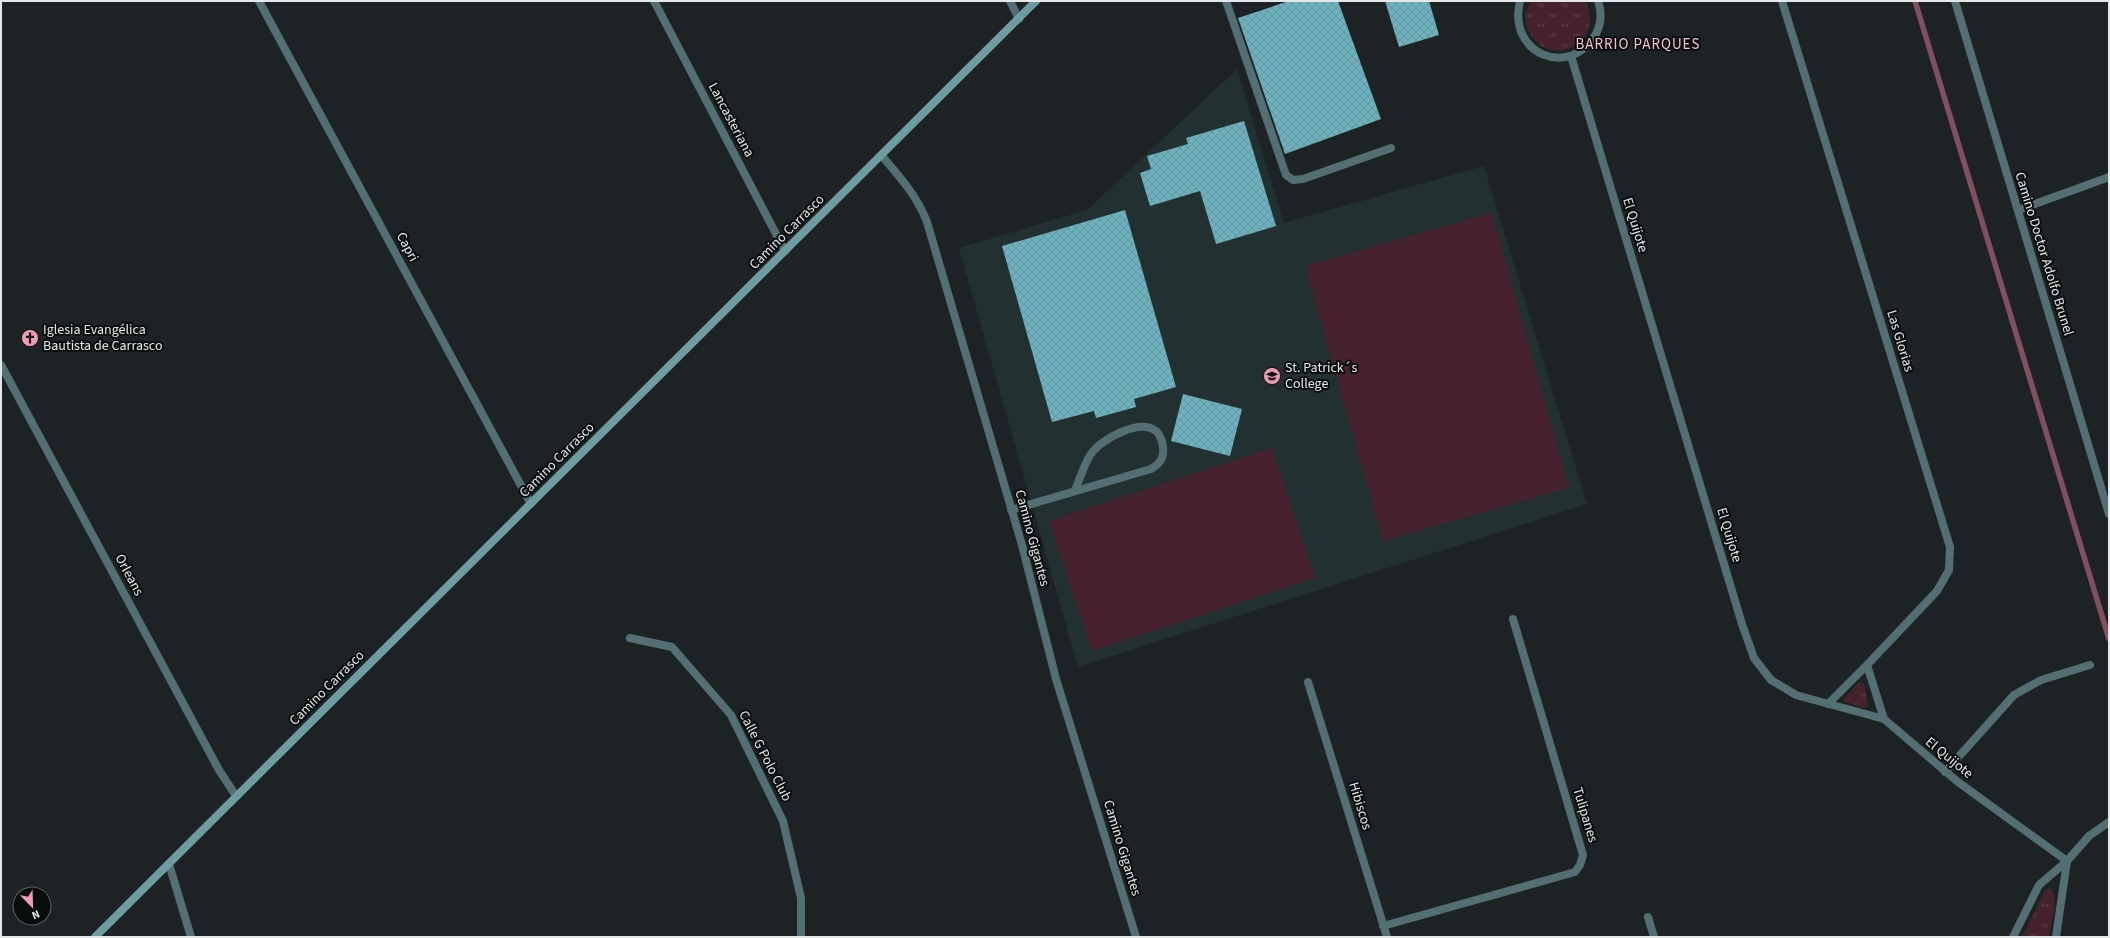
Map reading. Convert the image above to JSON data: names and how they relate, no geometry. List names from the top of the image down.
{
  "streets": {
    "main road": ["Camino Carrasco"],
    "street": [
      "Lancasteriana",
      "El Quijote",
      "Capri",
      "Camino Doctor Adolfo Brunel",
      "Las Glorias",
      "Camino Gigantes",
      "Orleans",
      "Calle G Polo Club",
      "Hibiscos",
      "Tulipanes"
    ]
  },
  "crossings": [
    ["Lancasteriana", "Camino Carrasco"],
    ["El Quijote", "Las Glorias"],
    ["Camino Carrasco", "Capri"],
    ["Camino Carrasco", "Camino Gigantes"],
    ["Camino Carrasco", "Orleans"],
    ["Hibiscos", "Tulipanes"]
  ],
  "districts": ["BARRIO PARQUES"],
  "places": {
    "church": ["Iglesia Evangélica Bautista de Carrasco"],
    "school or university": ["St. Patrick´s College"]
  },
  "north": "bottom right"
}
